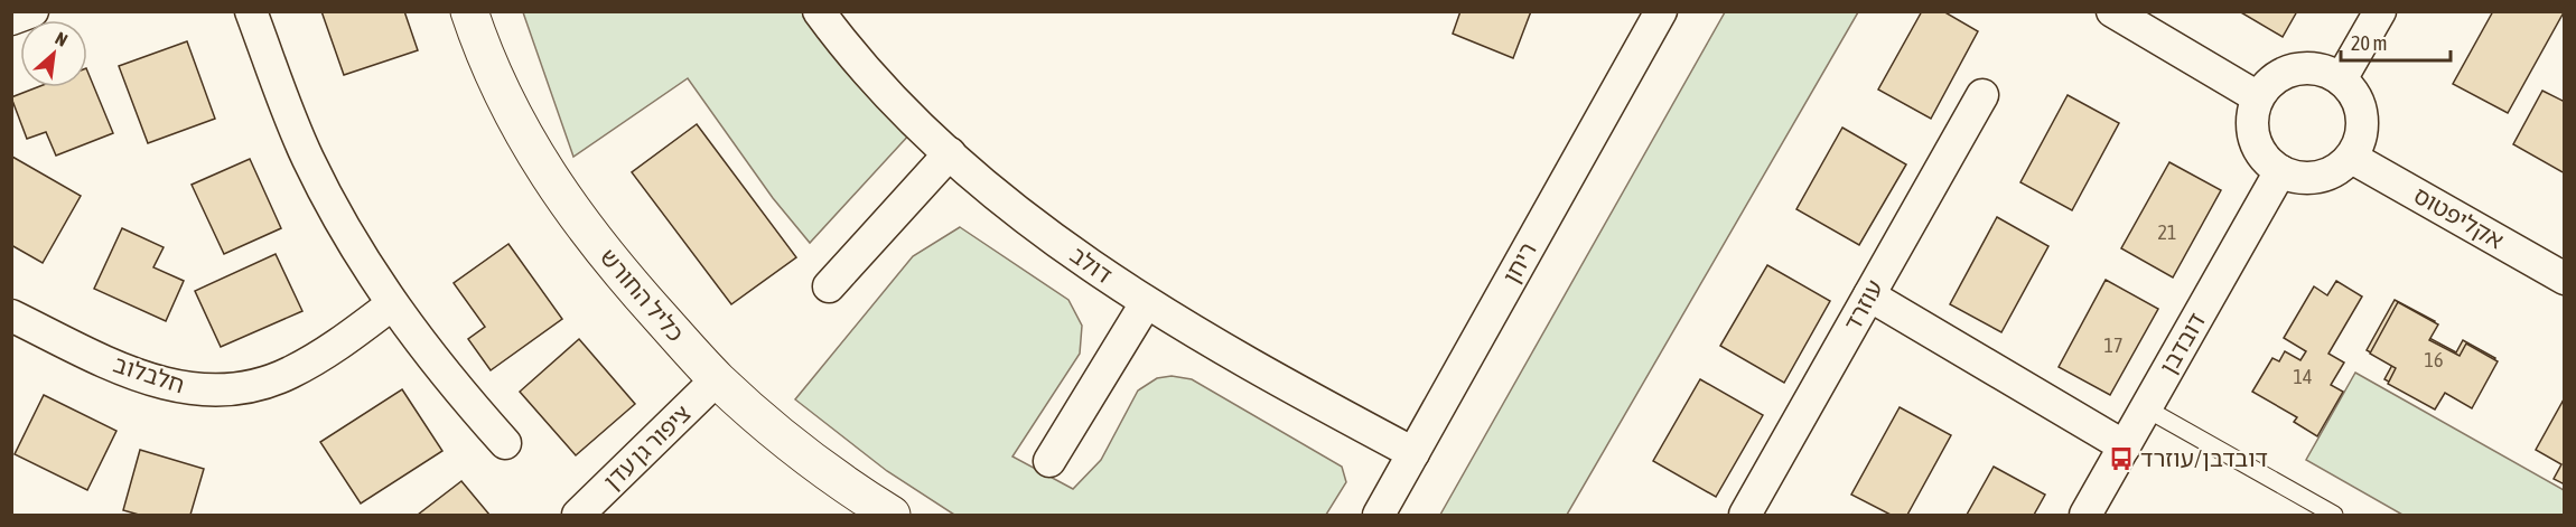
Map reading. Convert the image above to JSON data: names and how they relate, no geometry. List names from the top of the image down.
{
  "streets": {
    "street": [
      "אקליפטוס",
      "ריחן",
      "דולב",
      "כליל החורש",
      "עוזרד",
      "דובדבן",
      "חלבלוב",
      "ציפור גן עדן"
    ]
  },
  "crossings": [
    ["אקליפטוס", "דובדבן"],
    ["ריחן", "דולב"],
    ["כליל החורש", "ציפור גן עדן"]
  ],
  "places": {
    "bus stop": ["דובדבן/עוזרד"]
  },
  "house_numbers": [
    "21",
    "17",
    "16",
    "14"
  ],
  "scale_bar": "20 m",
  "north": "top right"
}
